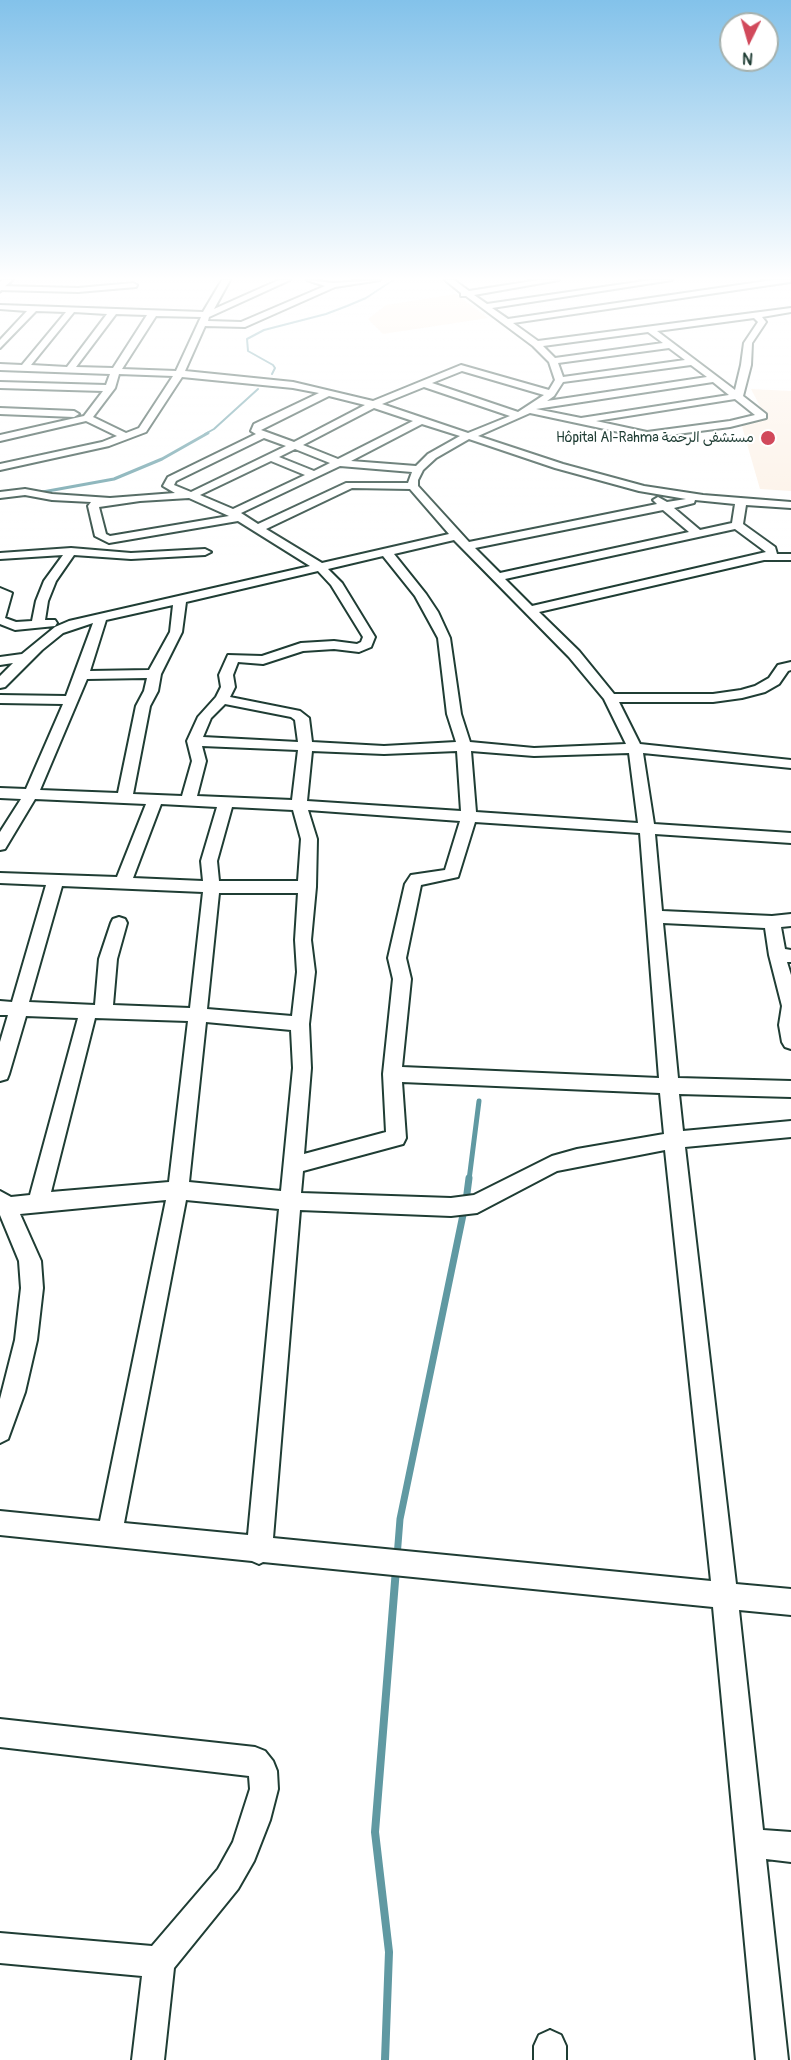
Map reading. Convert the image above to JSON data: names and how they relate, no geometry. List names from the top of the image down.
{
  "places": ["Hôpital Al-Rahma مستشفى الرحمة"],
  "north": "bottom"
}
